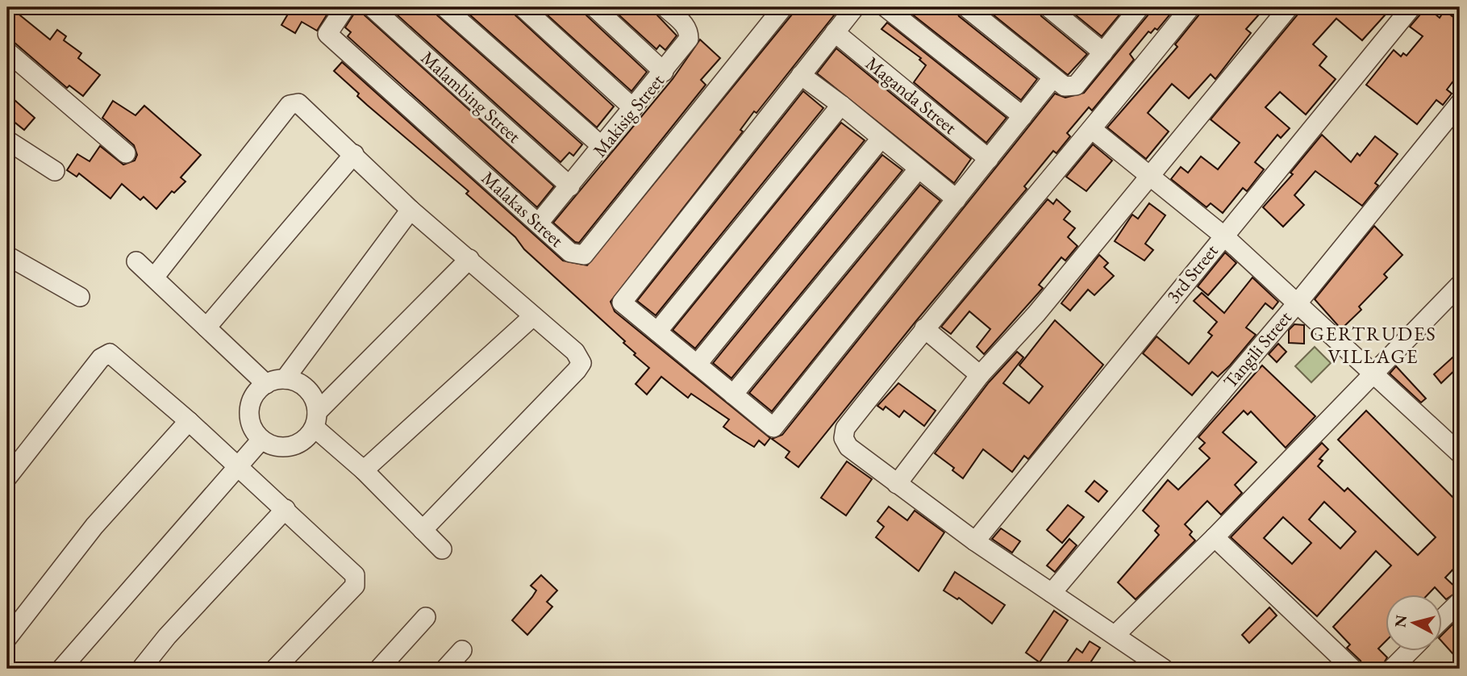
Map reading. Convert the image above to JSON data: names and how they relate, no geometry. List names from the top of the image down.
{
  "streets": {
    "street": [
      "Maganda Street",
      "Malambing Street",
      "Makisig Street",
      "Malakas Street",
      "3rd Street",
      "Tangili Street"
    ]
  },
  "crossings": [
    ["Malambing Street", "Makisig Street"],
    ["Makisig Street", "Malakas Street"]
  ],
  "districts": ["GERTRUDES VILLAGE"],
  "north": "left"
}
